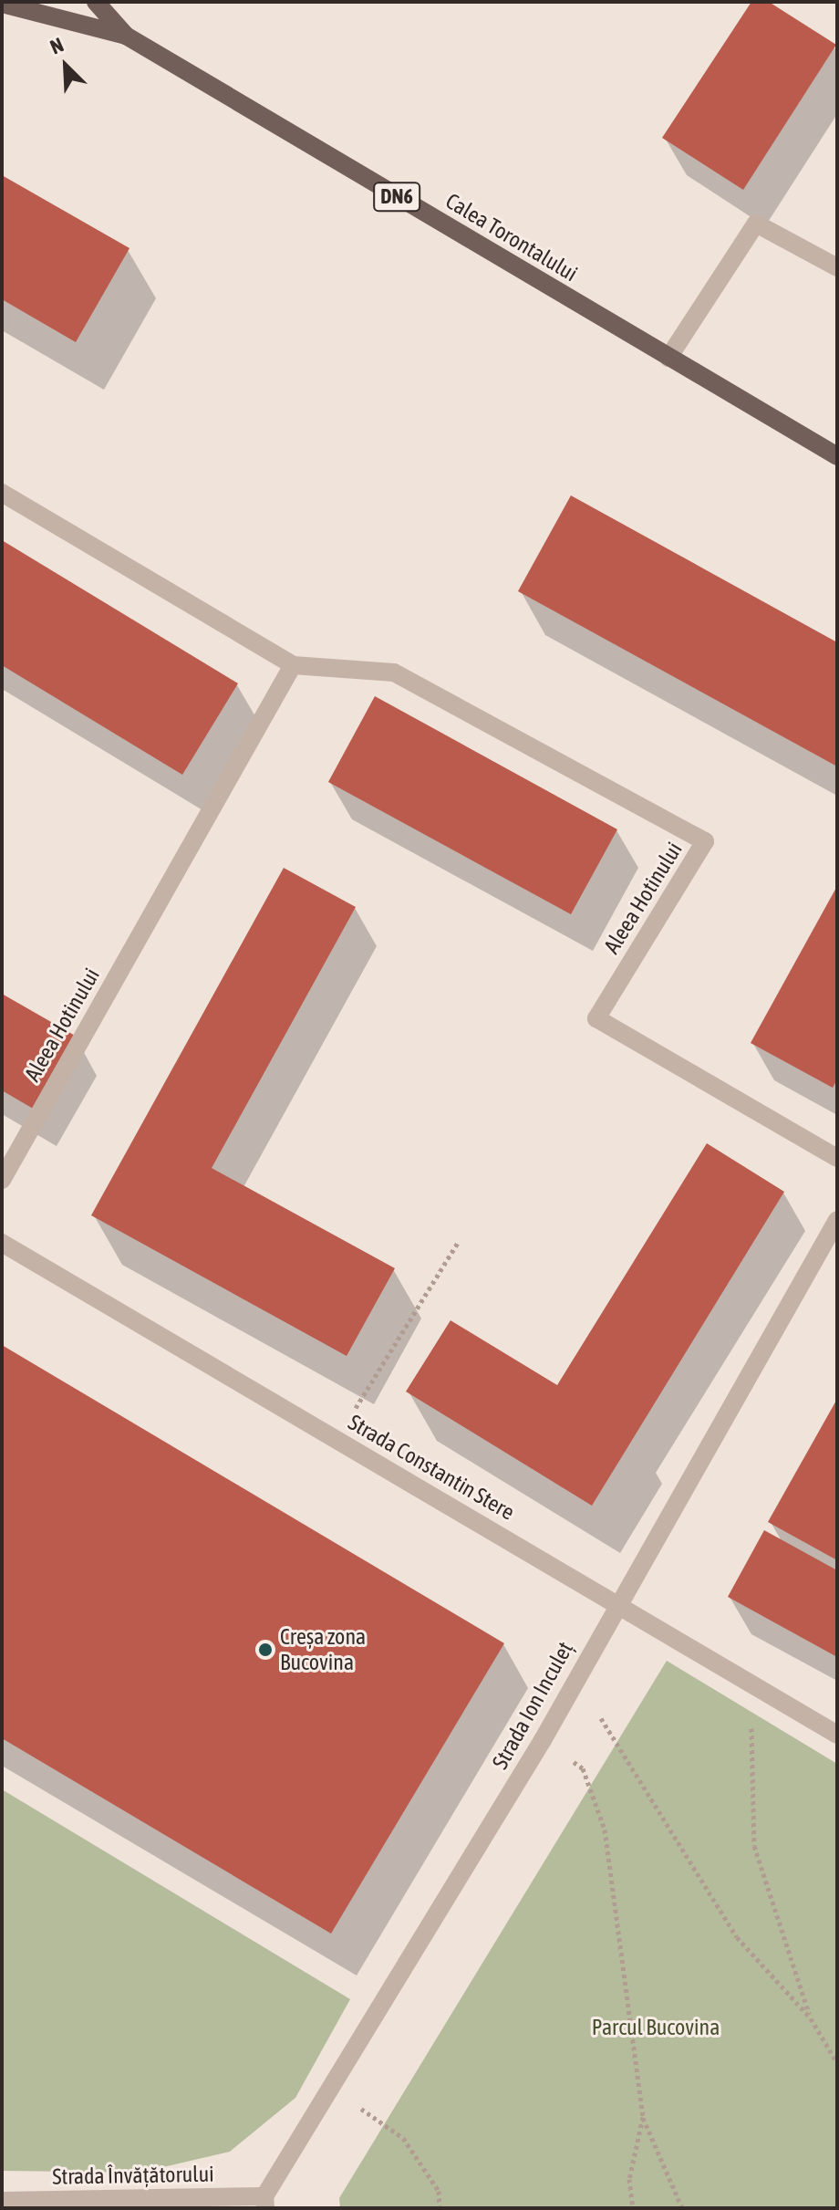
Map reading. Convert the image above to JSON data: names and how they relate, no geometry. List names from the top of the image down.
{
  "streets": {
    "main road": ["DN6", "Calea Torontalului"],
    "street": [
      "Aleea Hotinului",
      "Strada Constantin Stere",
      "Strada Ion Inculeț",
      "Strada Învățătorului"
    ]
  },
  "crossings": [
    ["Strada Constantin Stere", "Strada Ion Inculeț"],
    ["Strada Ion Inculeț", "Strada Învățătorului"]
  ],
  "parks": ["Parcul Bucovina"],
  "places": ["Creșa zona Bucovina"],
  "north": "top left"
}
